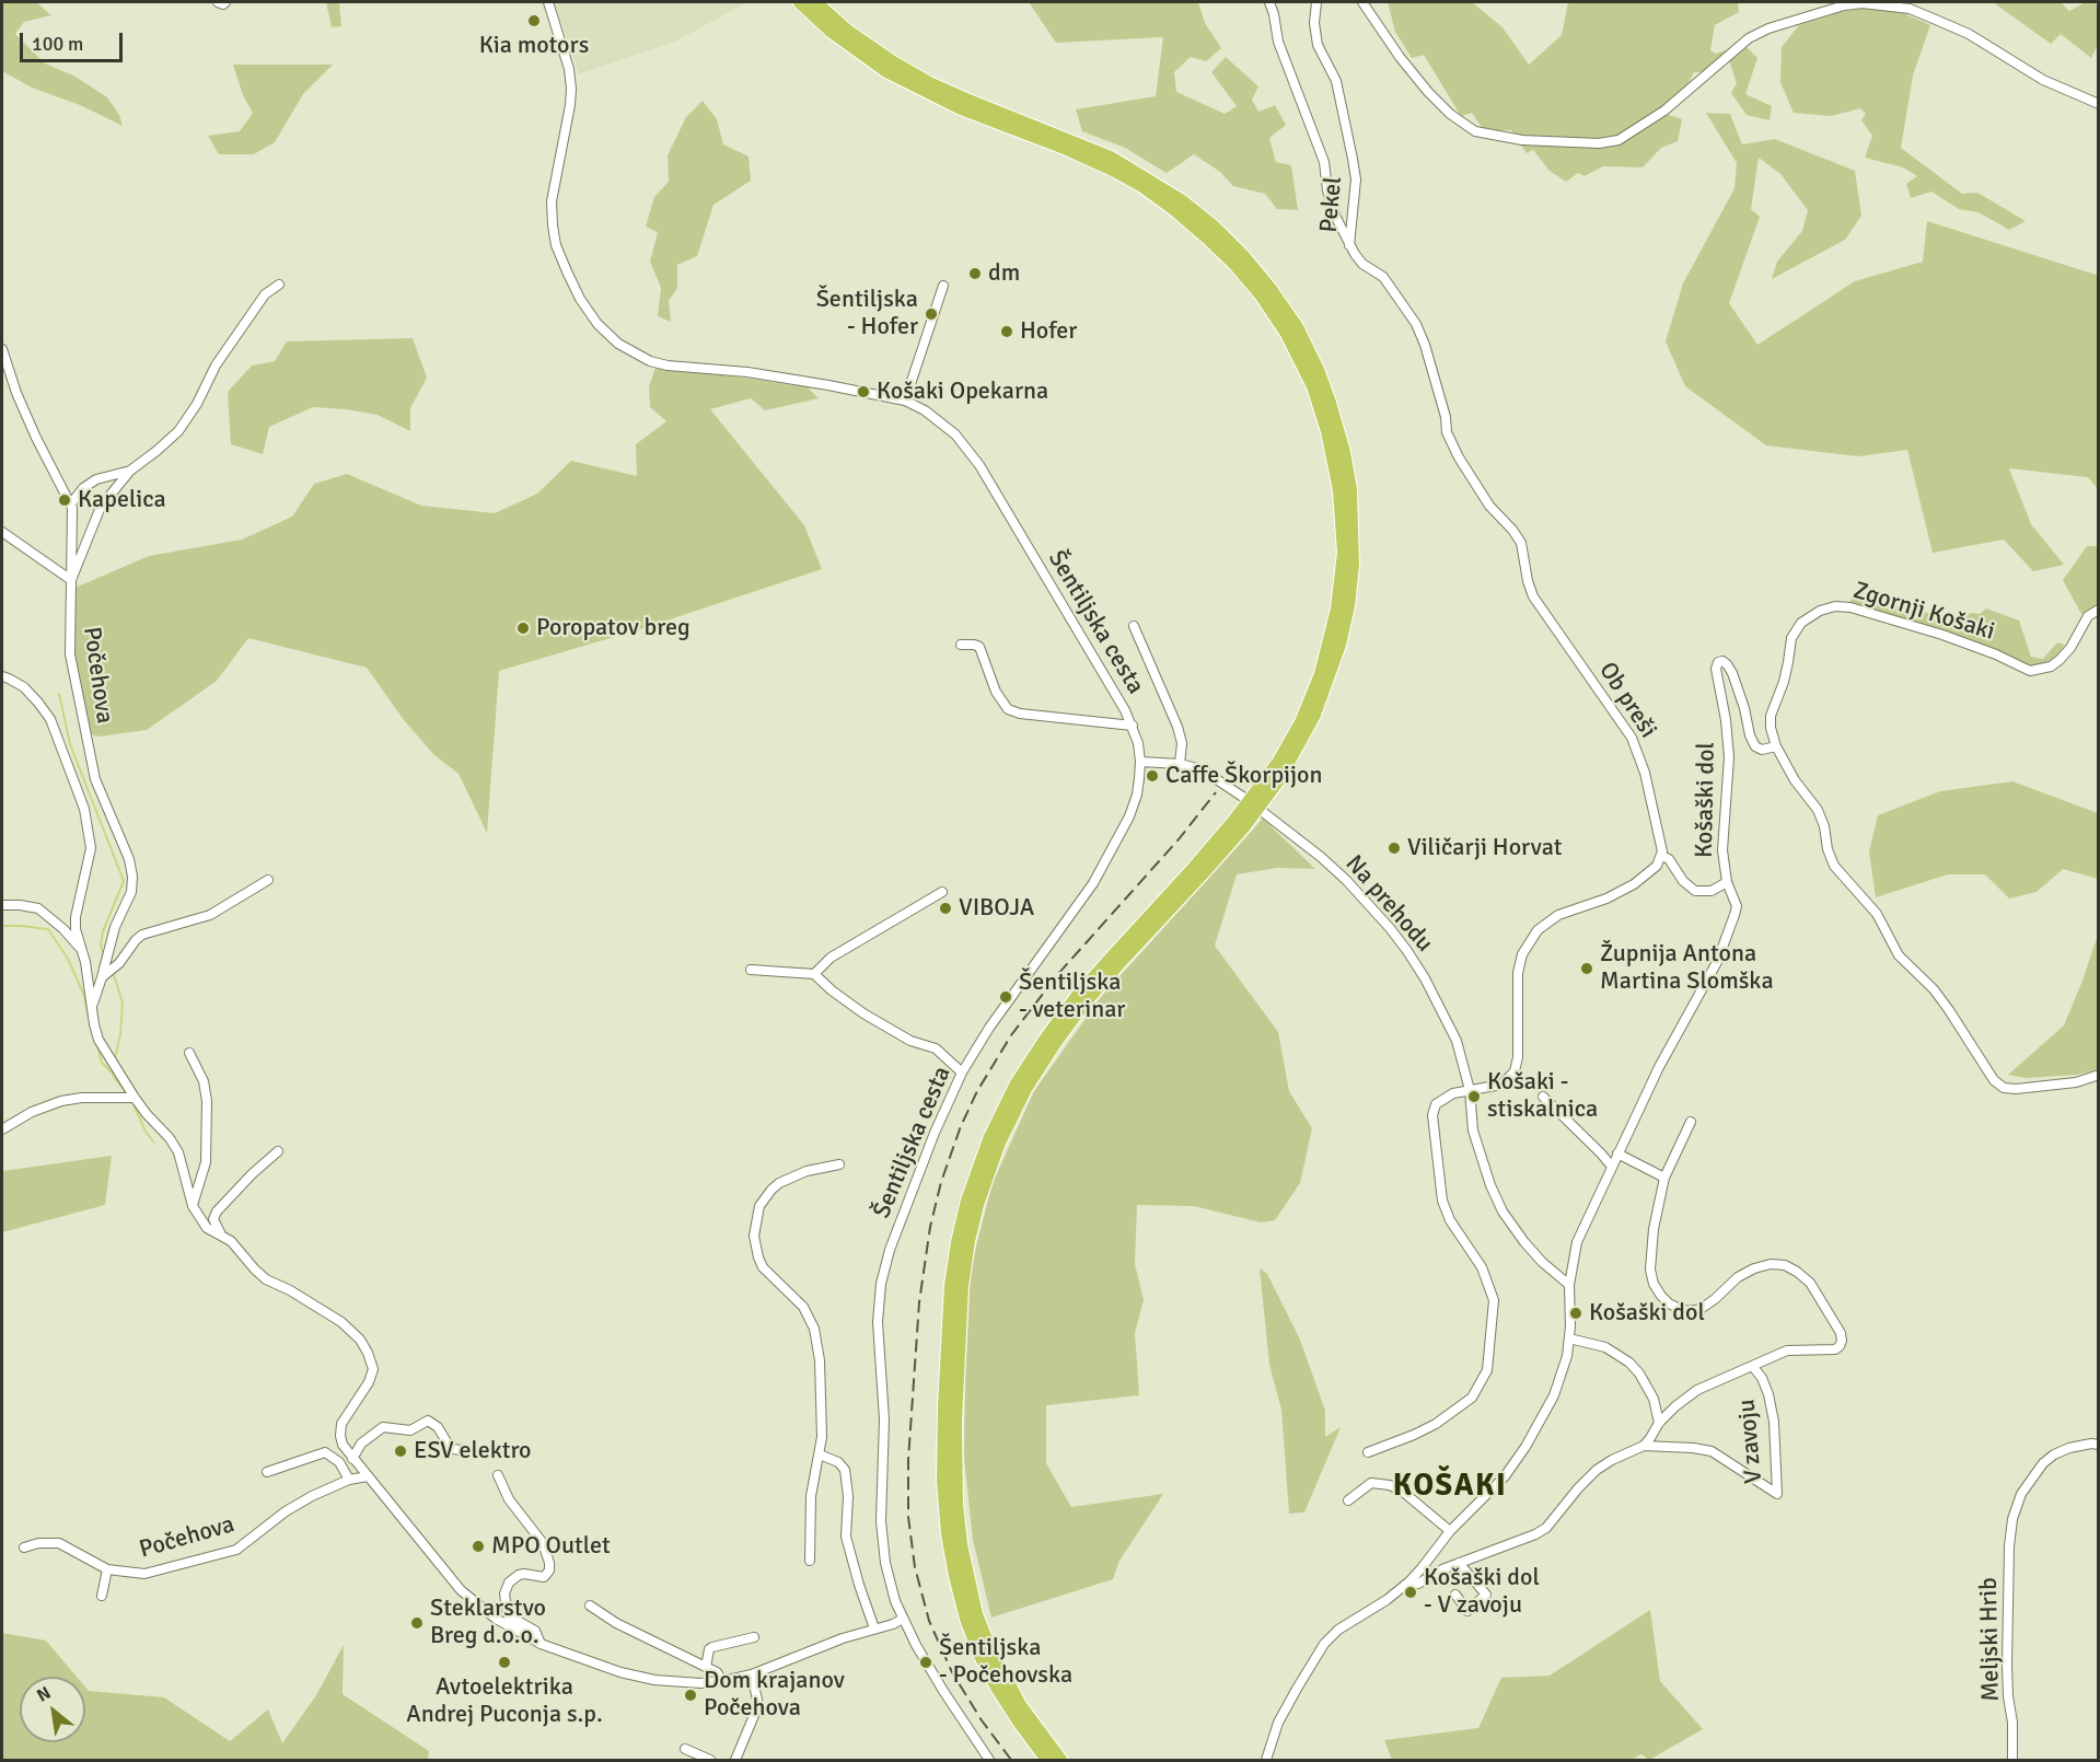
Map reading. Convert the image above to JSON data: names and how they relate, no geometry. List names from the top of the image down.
{
  "streets": {
    "street": [
      "Pekel",
      "Zgornji Košaki",
      "Šentiljska cesta",
      "Počehova",
      "Ob preši",
      "Košaški dol",
      "Na prehodu",
      "V zavoju",
      "Meljski Hrib"
    ]
  },
  "crossings": [
    ["Pekel", "Ob preši"],
    ["Zgornji Košaki", "Košaški dol"],
    ["Košaški dol", "Na prehodu"],
    ["Košaški dol", "V zavoju"]
  ],
  "districts": ["KOŠAKI"],
  "places": [
    "Kia motors",
    "dm",
    "Šentiljska - Hofer",
    "Hofer",
    "Košaki Opekarna",
    "Kapelica",
    "Poropatov breg",
    "Caffe Škorpijon",
    "Viličarji Horvat",
    "VIBOJA",
    "Župnija Antona Martina Slomška",
    "Šentiljska - veterinar",
    "Košaki - stiskalnica",
    "Košaški dol",
    "ESV elektro",
    "MPO Outlet",
    "Košaški dol - V zavoju",
    "Steklarstvo Breg d.o.o.",
    "Avtoelektrika Andrej Puconja s.p.",
    "Šentiljska - Počehovska",
    "Dom krajanov Počehova"
  ],
  "scale_bar": "100 m",
  "north": "top left"
}
